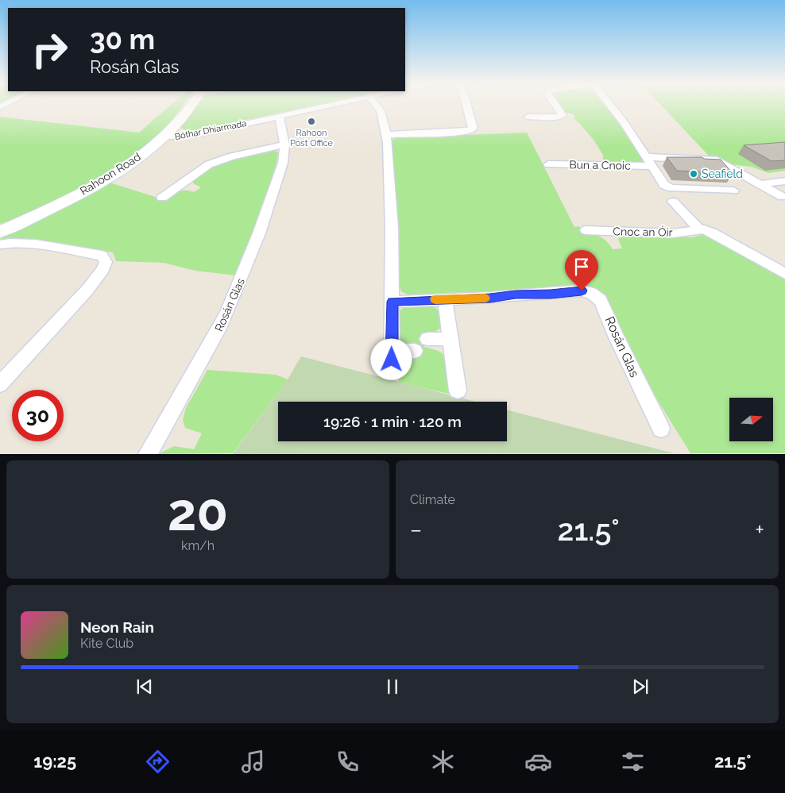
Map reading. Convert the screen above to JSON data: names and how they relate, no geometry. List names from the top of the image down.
{
  "streets": {
    "street": [
      "Bóthar Dhiarmada",
      "Bun a Cnoic",
      "Rahoon Road",
      "Cnoc an Óir",
      "Rosán Glas"
    ]
  },
  "crossings": [
    ["Bóthar Dhiarmada", "Rahoon Road"],
    ["Bóthar Dhiarmada", "Rosán Glas"]
  ],
  "places": ["Rahoon Post Office", "Seafield"],
  "north": "right",
  "page": {
    "turn": ["30 m", "Rosán Glas"],
    "limit": "30",
    "trip": "19:26 · 1 min · 120 m",
    "tile": [
      ["20", "km/h"],
      "Climate"
    ],
    "heat": ["−", "21.5°", "+"],
    "song": ["Neon Rain", "Kite Club"],
    "tabs": ["19:25", "21.5°"]
  }
}
